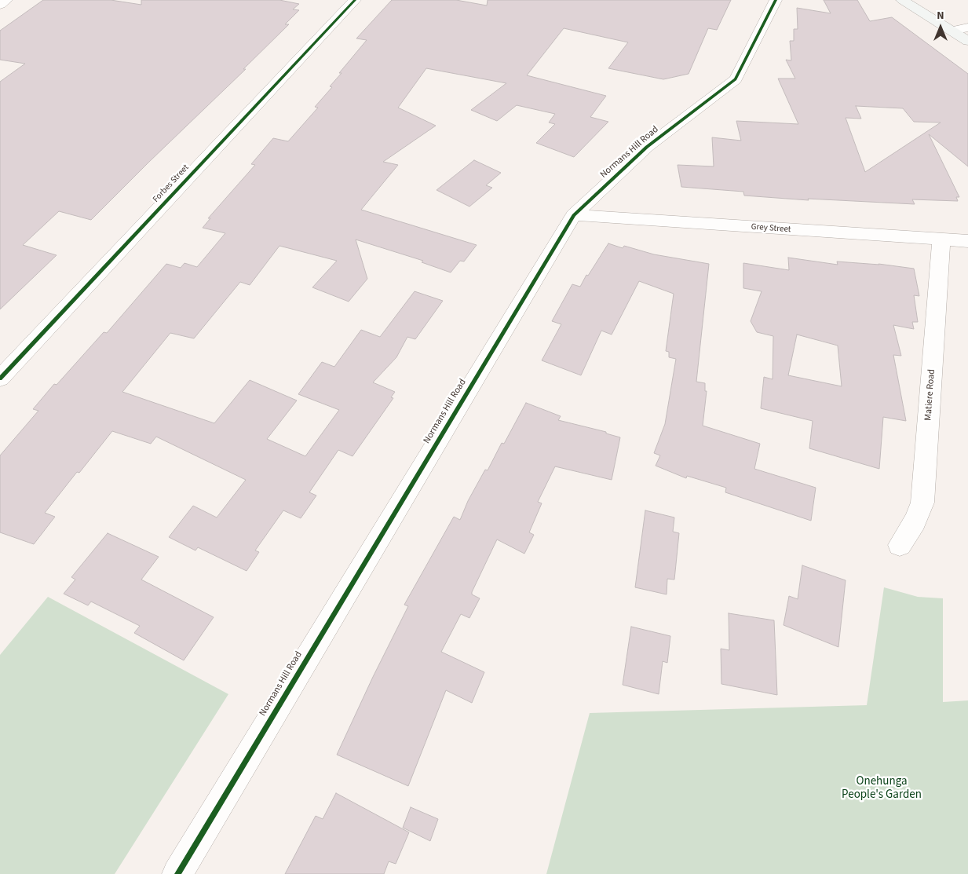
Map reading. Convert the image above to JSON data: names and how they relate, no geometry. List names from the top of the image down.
{
  "streets": {
    "street": [
      "Normans Hill Road",
      "Forbes Street",
      "Grey Street",
      "Matiere Road"
    ]
  },
  "crossings": [
    ["Normans Hill Road", "Grey Street"],
    ["Grey Street", "Matiere Road"]
  ],
  "parks": ["Onehunga People's Garden"],
  "north": "top"
}
